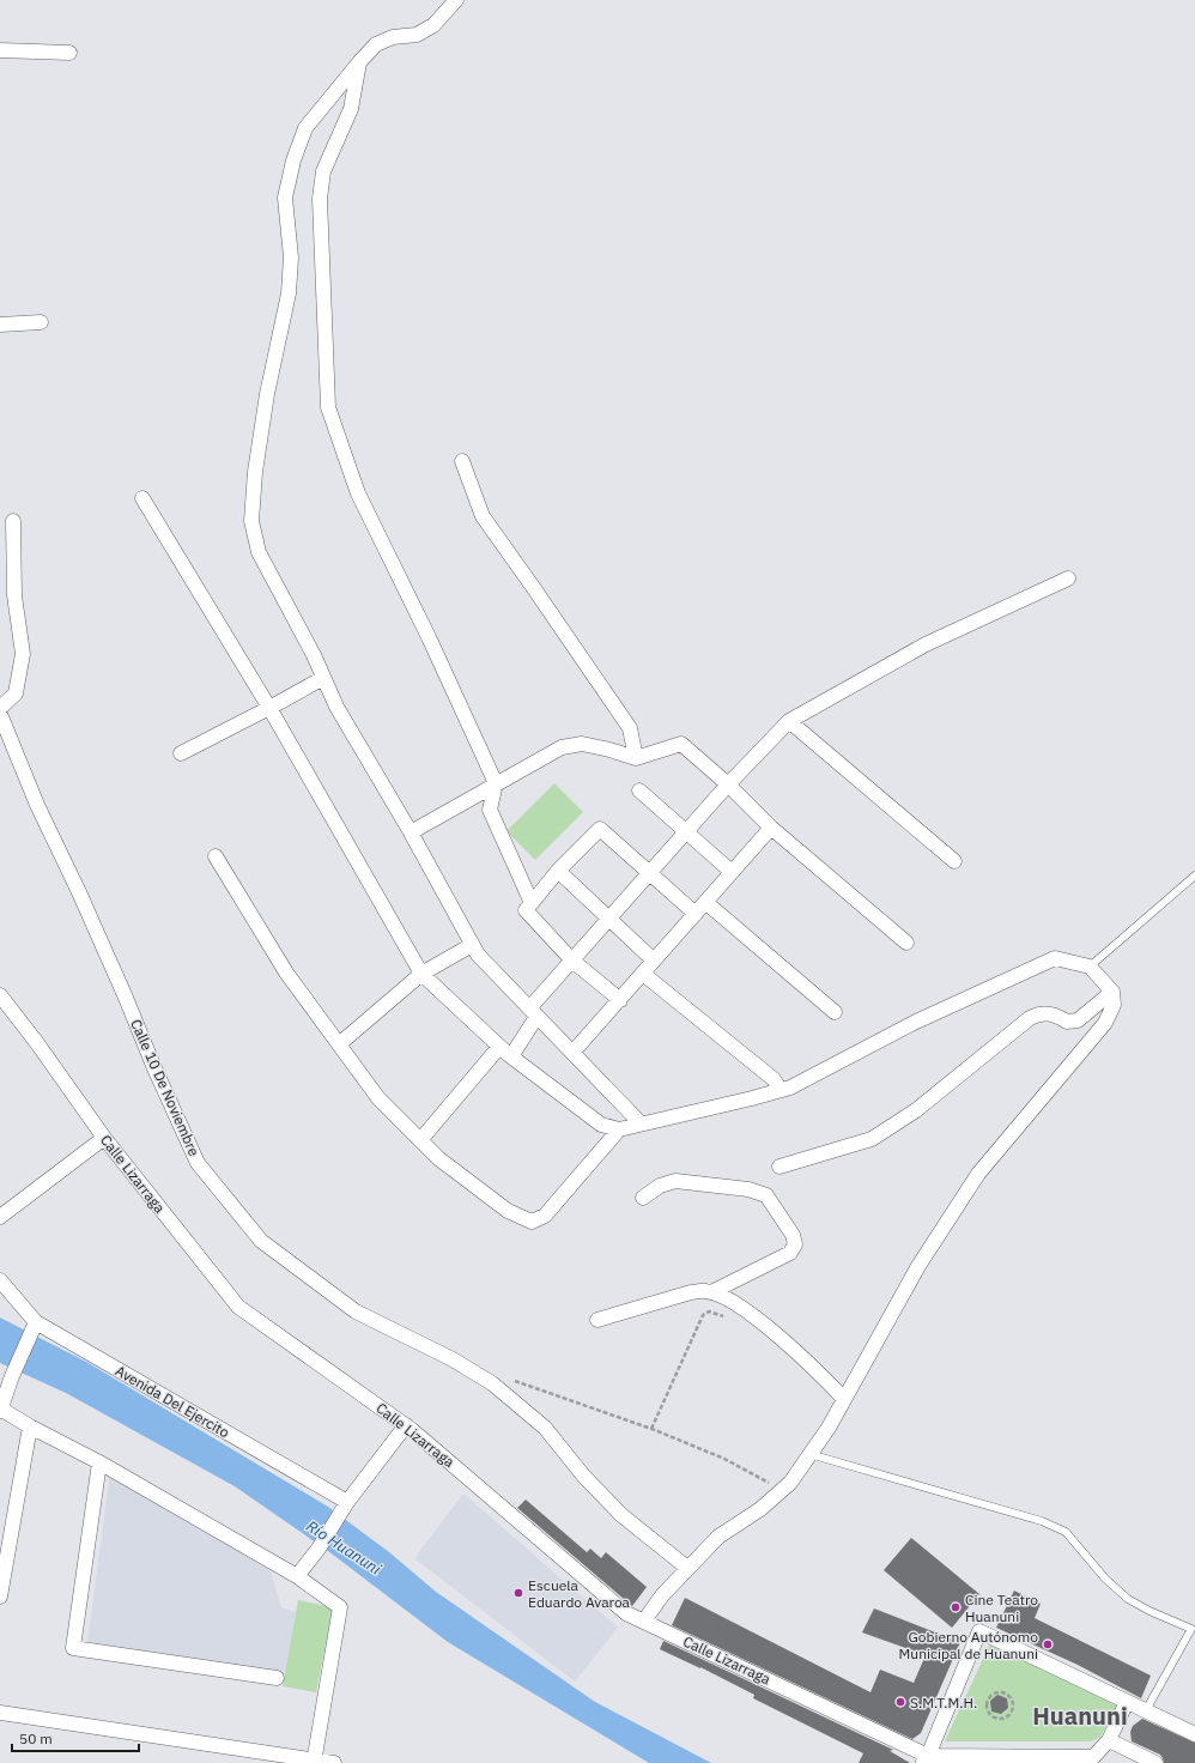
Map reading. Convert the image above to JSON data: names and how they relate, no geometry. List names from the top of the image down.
{
  "streets": {
    "street": ["Calle 10 De Noviembre", "Calle Lizarraga", "Avenida Del Ejercito"]
  },
  "districts": ["Huanuni"],
  "water": ["Río Huanuni"],
  "places": [
    "Escuela Eduardo Avaroa",
    "Cine Teatro Huanuni",
    "Gobierno Autónomo Municipal de Huanuni",
    "S.M.T.M.H."
  ],
  "scale_bar": "50 m"
}
